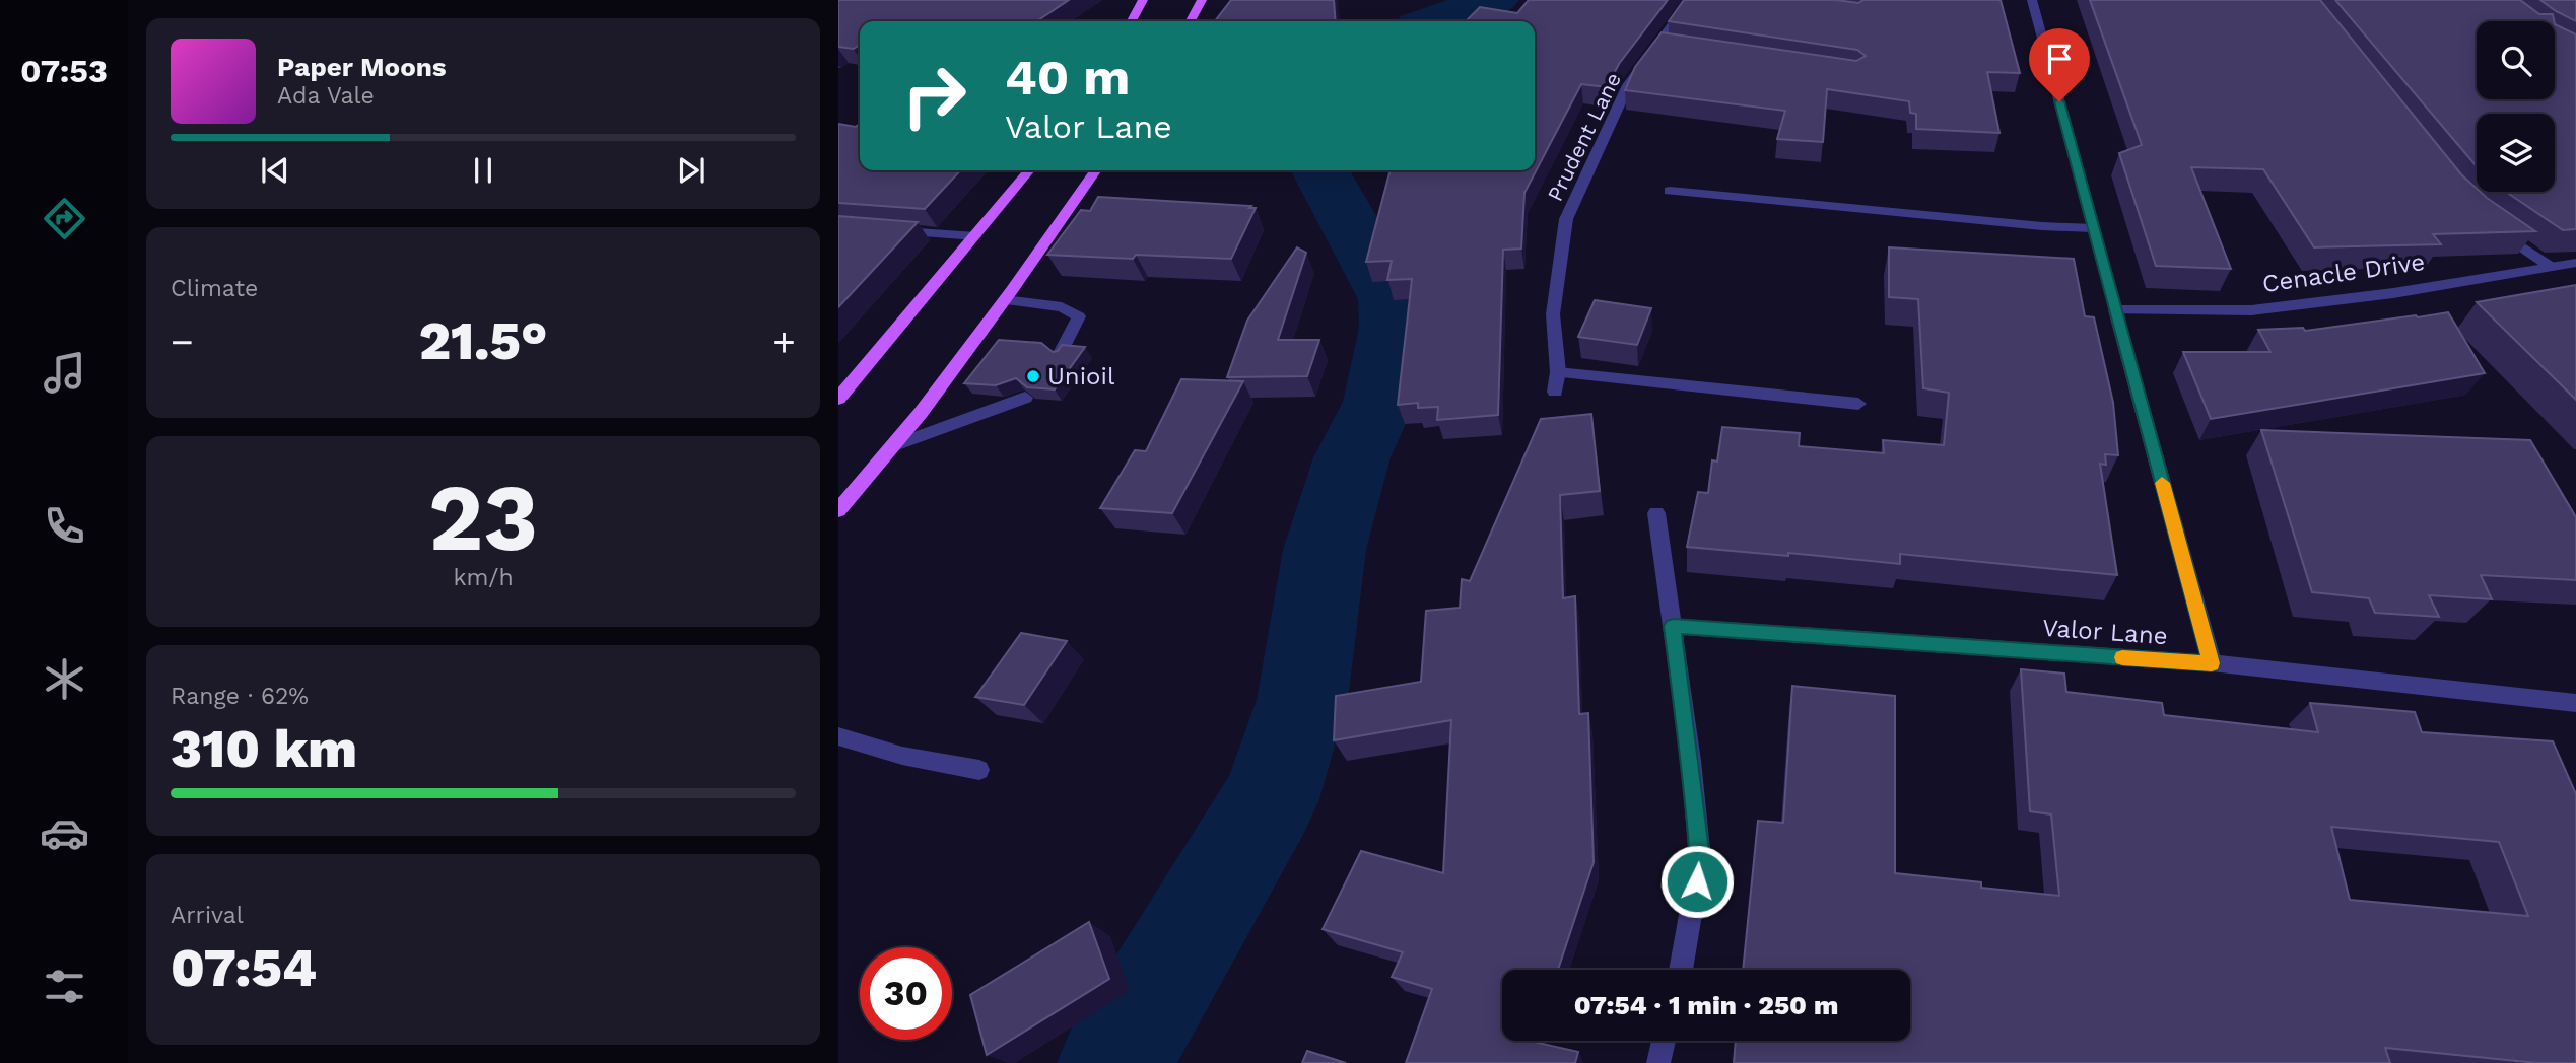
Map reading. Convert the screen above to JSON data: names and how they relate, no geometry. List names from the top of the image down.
{
  "streets": {
    "street": ["Prudent Lane", "Cenacle Drive", "Valor Lane"]
  },
  "places": ["Unioil"],
  "page": {
    "tabs": "07:53",
    "turn": ["40 m", "Valor Lane"],
    "song": ["Paper Moons", "Ada Vale"],
    "tile": [
      "Climate",
      ["23", "km/h"],
      ["Range · 62%", "310 km"],
      ["Arrival", "07:54"]
    ],
    "heat": ["−", "21.5°", "+"],
    "limit": "30",
    "trip": "07:54 · 1 min · 250 m"
  }
}
